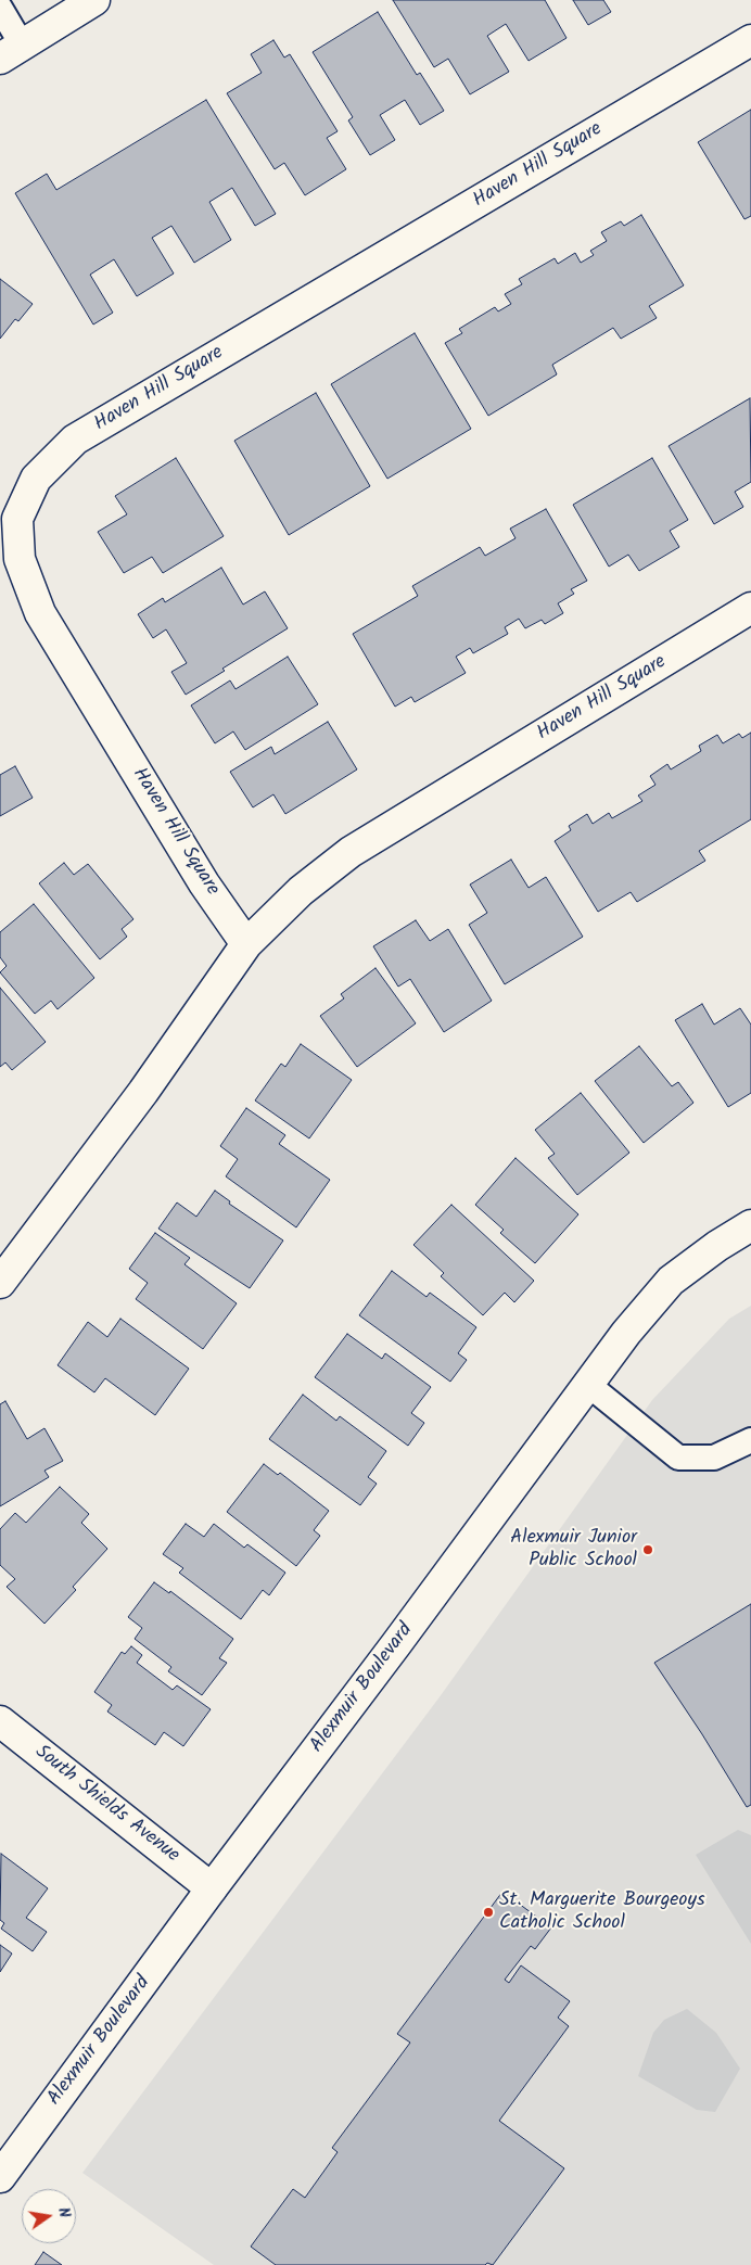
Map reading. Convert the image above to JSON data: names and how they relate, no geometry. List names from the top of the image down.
{
  "streets": {
    "street": ["Haven Hill Square", "Alexmuir Boulevard", "South Shields Avenue"]
  },
  "crossings": [
    ["Alexmuir Boulevard", "South Shields Avenue"]
  ],
  "places": ["Alexmuir Junior Public School", "St. Marguerite Bourgeoys Catholic School"],
  "north": "right"
}
